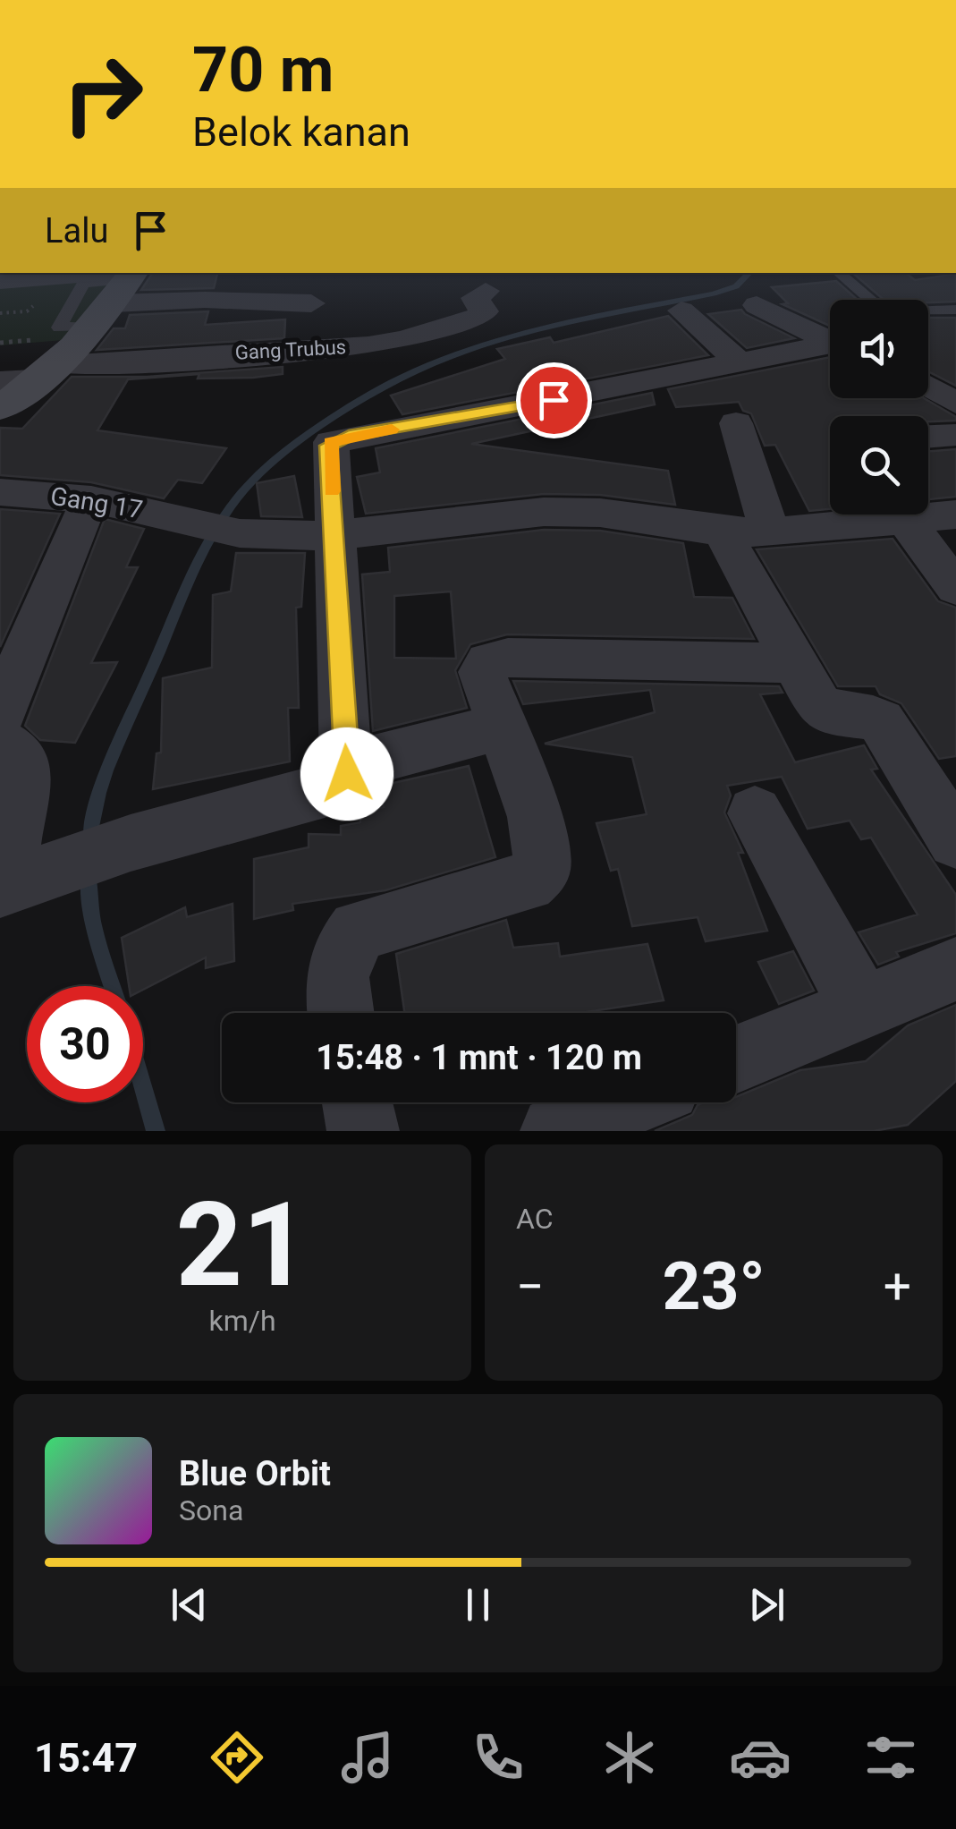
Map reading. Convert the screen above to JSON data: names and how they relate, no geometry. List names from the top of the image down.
{
  "streets": {
    "street": ["Gang Trubus", "Gang 17"]
  },
  "page": {
    "turn": ["70 m", "Belok kanan"],
    "then": "Lalu",
    "limit": "30",
    "trip": "15:48 · 1 mnt · 120 m",
    "tile": [
      ["21", "km/h"],
      "AC"
    ],
    "heat": ["−", "23°", "+"],
    "song": ["Blue Orbit", "Sona"],
    "tabs": "15:47"
  }
}
